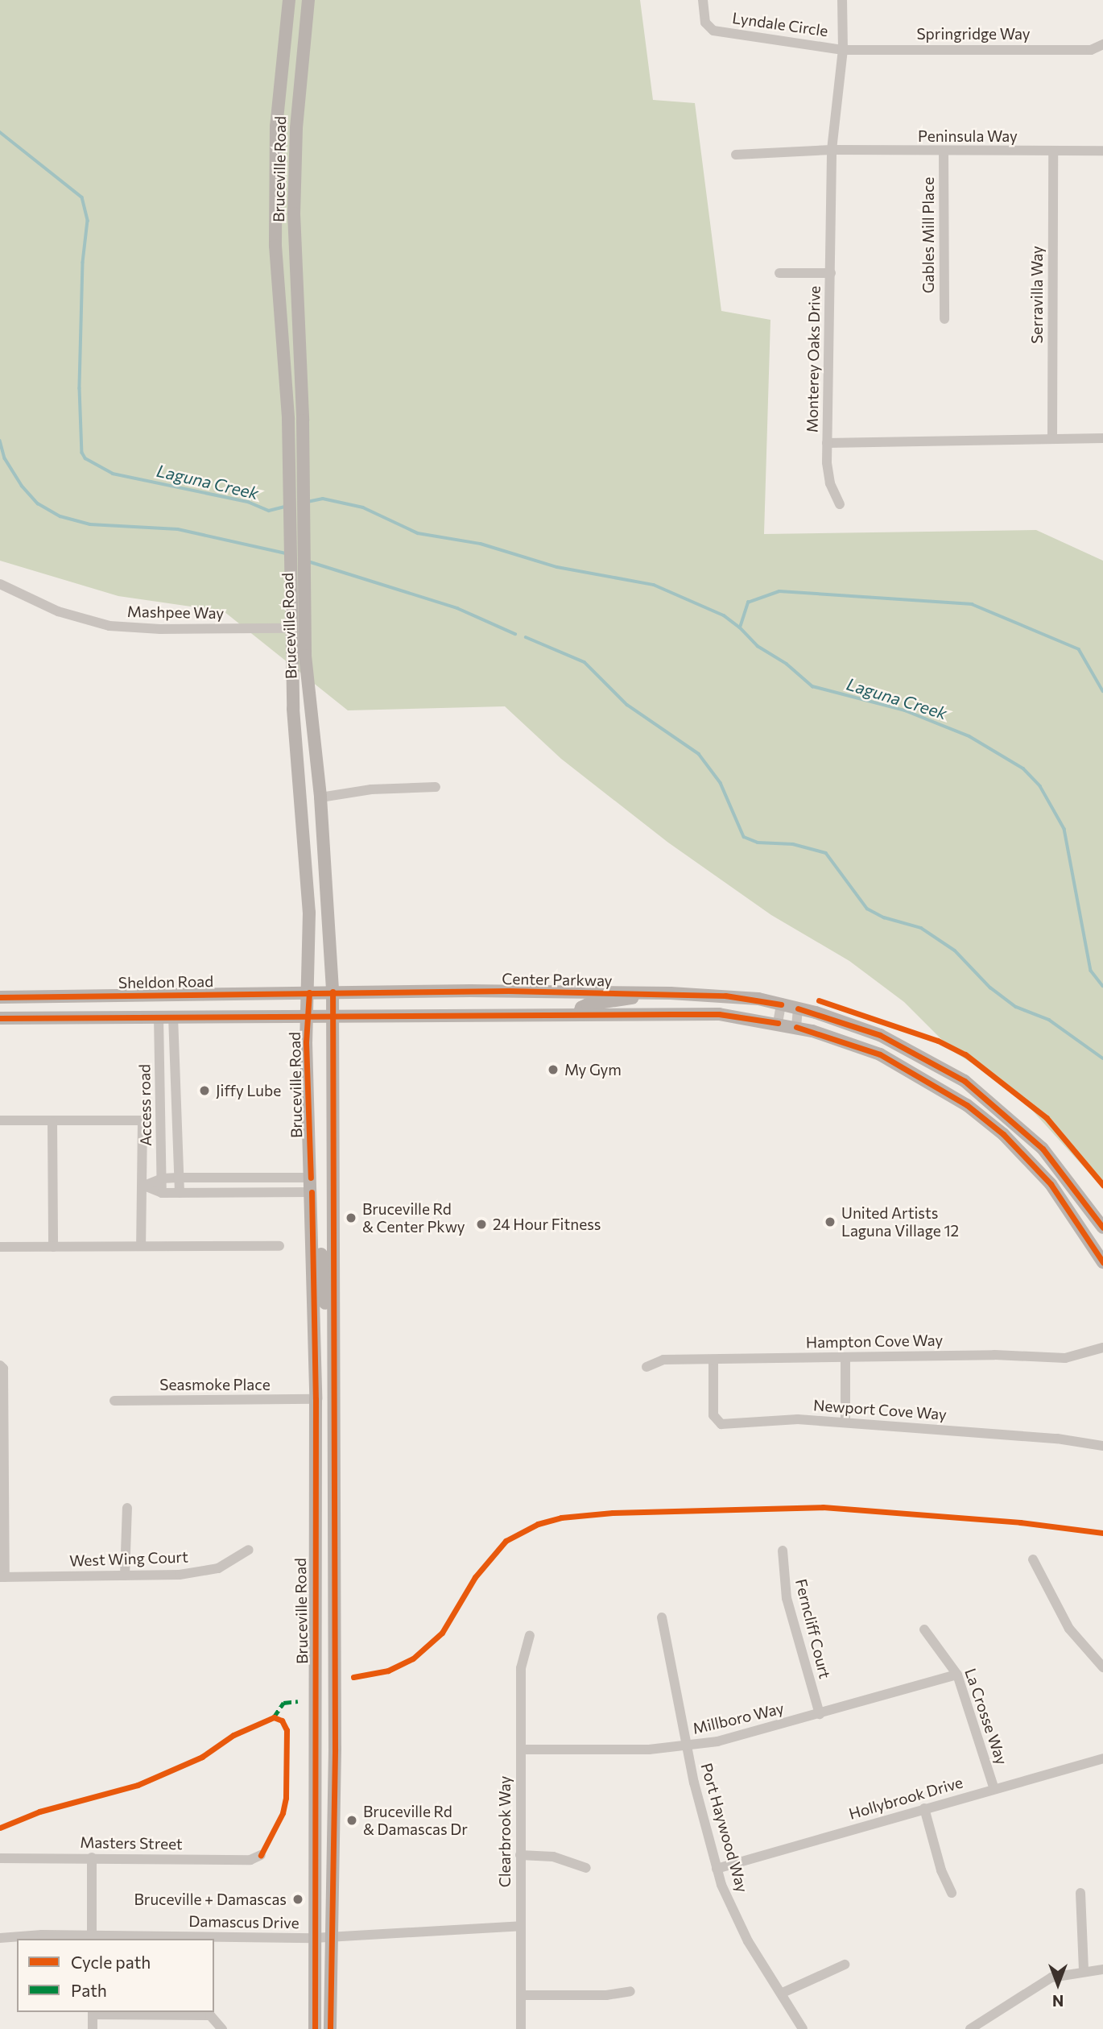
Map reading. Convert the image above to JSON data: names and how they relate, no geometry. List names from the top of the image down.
{
  "streets": {
    "main road": ["Bruceville Road", "Center Parkway", "Sheldon Road"],
    "street": [
      "Lyndale Circle",
      "Springridge Way",
      "Peninsula Way",
      "Gables Mill Place",
      "Serravilla Way",
      "Monterey Oaks Drive",
      "Mashpee Way",
      "Access road",
      "Hampton Cove Way",
      "Seasmoke Place",
      "Newport Cove Way",
      "West Wing Court",
      "Ferncliff Court",
      "La Crosse Way",
      "Millboro Way",
      "Hollybrook Drive",
      "Port Haywood Way",
      "Clearbrook Way",
      "Masters Street",
      "Damascus Drive"
    ]
  },
  "crossings": [
    ["Lyndale Circle", "Springridge Way"],
    ["Lyndale Circle", "Monterey Oaks Drive"],
    ["Springridge Way", "Monterey Oaks Drive"],
    ["Peninsula Way", "Gables Mill Place"],
    ["Peninsula Way", "Serravilla Way"],
    ["Peninsula Way", "Monterey Oaks Drive"],
    ["Bruceville Road", "Mashpee Way"],
    ["Bruceville Road", "Center Parkway"],
    ["Bruceville Road", "Sheldon Road"],
    ["Bruceville Road", "Seasmoke Place"],
    ["Bruceville Road", "Damascus Drive"],
    ["Serravilla Way", "Monterey Oaks Drive"],
    ["Center Parkway", "Sheldon Road"],
    ["Hampton Cove Way", "Newport Cove Way"],
    ["Ferncliff Court", "Millboro Way"],
    ["La Crosse Way", "Millboro Way"],
    ["La Crosse Way", "Hollybrook Drive"],
    ["Millboro Way", "Port Haywood Way"],
    ["Millboro Way", "Clearbrook Way"],
    ["Hollybrook Drive", "Port Haywood Way"],
    ["Clearbrook Way", "Damascus Drive"]
  ],
  "water": ["Laguna Creek"],
  "places": [
    "My Gym",
    "Jiffy Lube",
    "Bruceville Rd & Center Pkwy",
    "United Artists Laguna Village 12",
    "24 Hour Fitness",
    "Bruceville Rd & Damascas Dr",
    "Bruceville + Damascas"
  ],
  "legend": ["Cycle path", "Path"],
  "north": "bottom"
}
